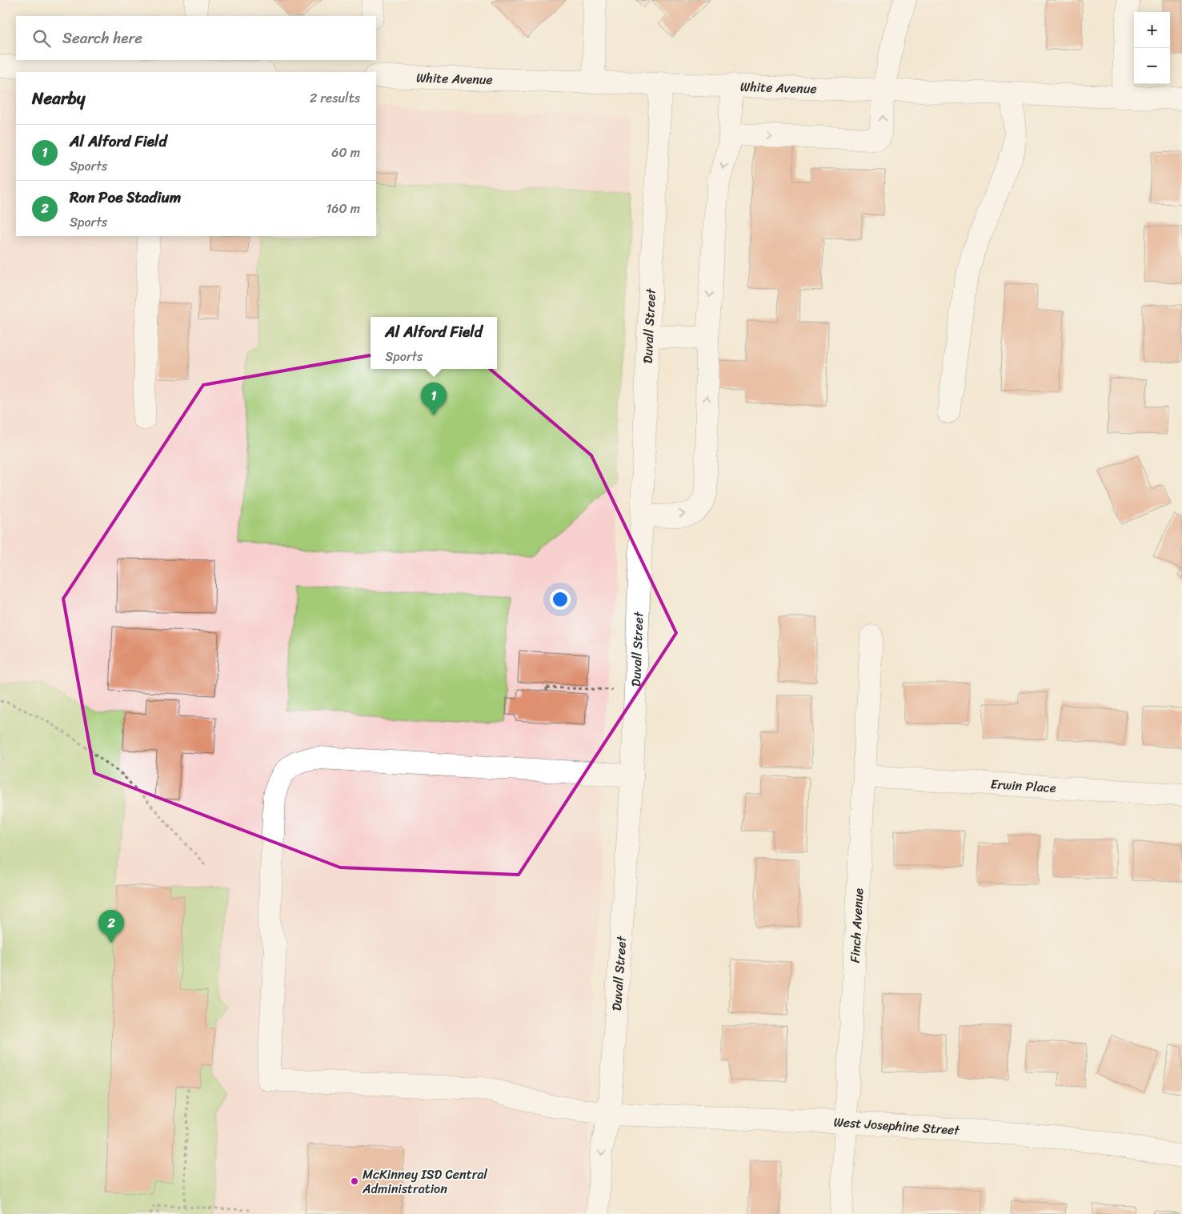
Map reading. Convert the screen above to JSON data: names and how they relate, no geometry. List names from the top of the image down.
{
  "streets": {
    "street": [
      "White Avenue",
      "Duvall Street",
      "Erwin Place",
      "Finch Avenue",
      "West Josephine Street"
    ]
  },
  "crossings": [
    ["White Avenue", "Duvall Street"],
    ["Duvall Street", "West Josephine Street"],
    ["Erwin Place", "Finch Avenue"],
    ["Finch Avenue", "West Josephine Street"]
  ],
  "places": ["McKinney ISD Central Administration"],
  "page": {
    "map_buttons": ["+", "−"],
    "search": "Search here",
    "heading": ["Nearby", "2 results"],
    "list": [
      {
        "mark": "1",
        "name": "Al Alford Field",
        "note": "Sports",
        "value": "60 m"
      },
      {
        "mark": "2",
        "name": "Ron Poe Stadium",
        "note": "Sports",
        "value": "160 m"
      }
    ],
    "popup": ["Al Alford Field", "Sports"],
    "pins": ["1", "2"]
  }
}
